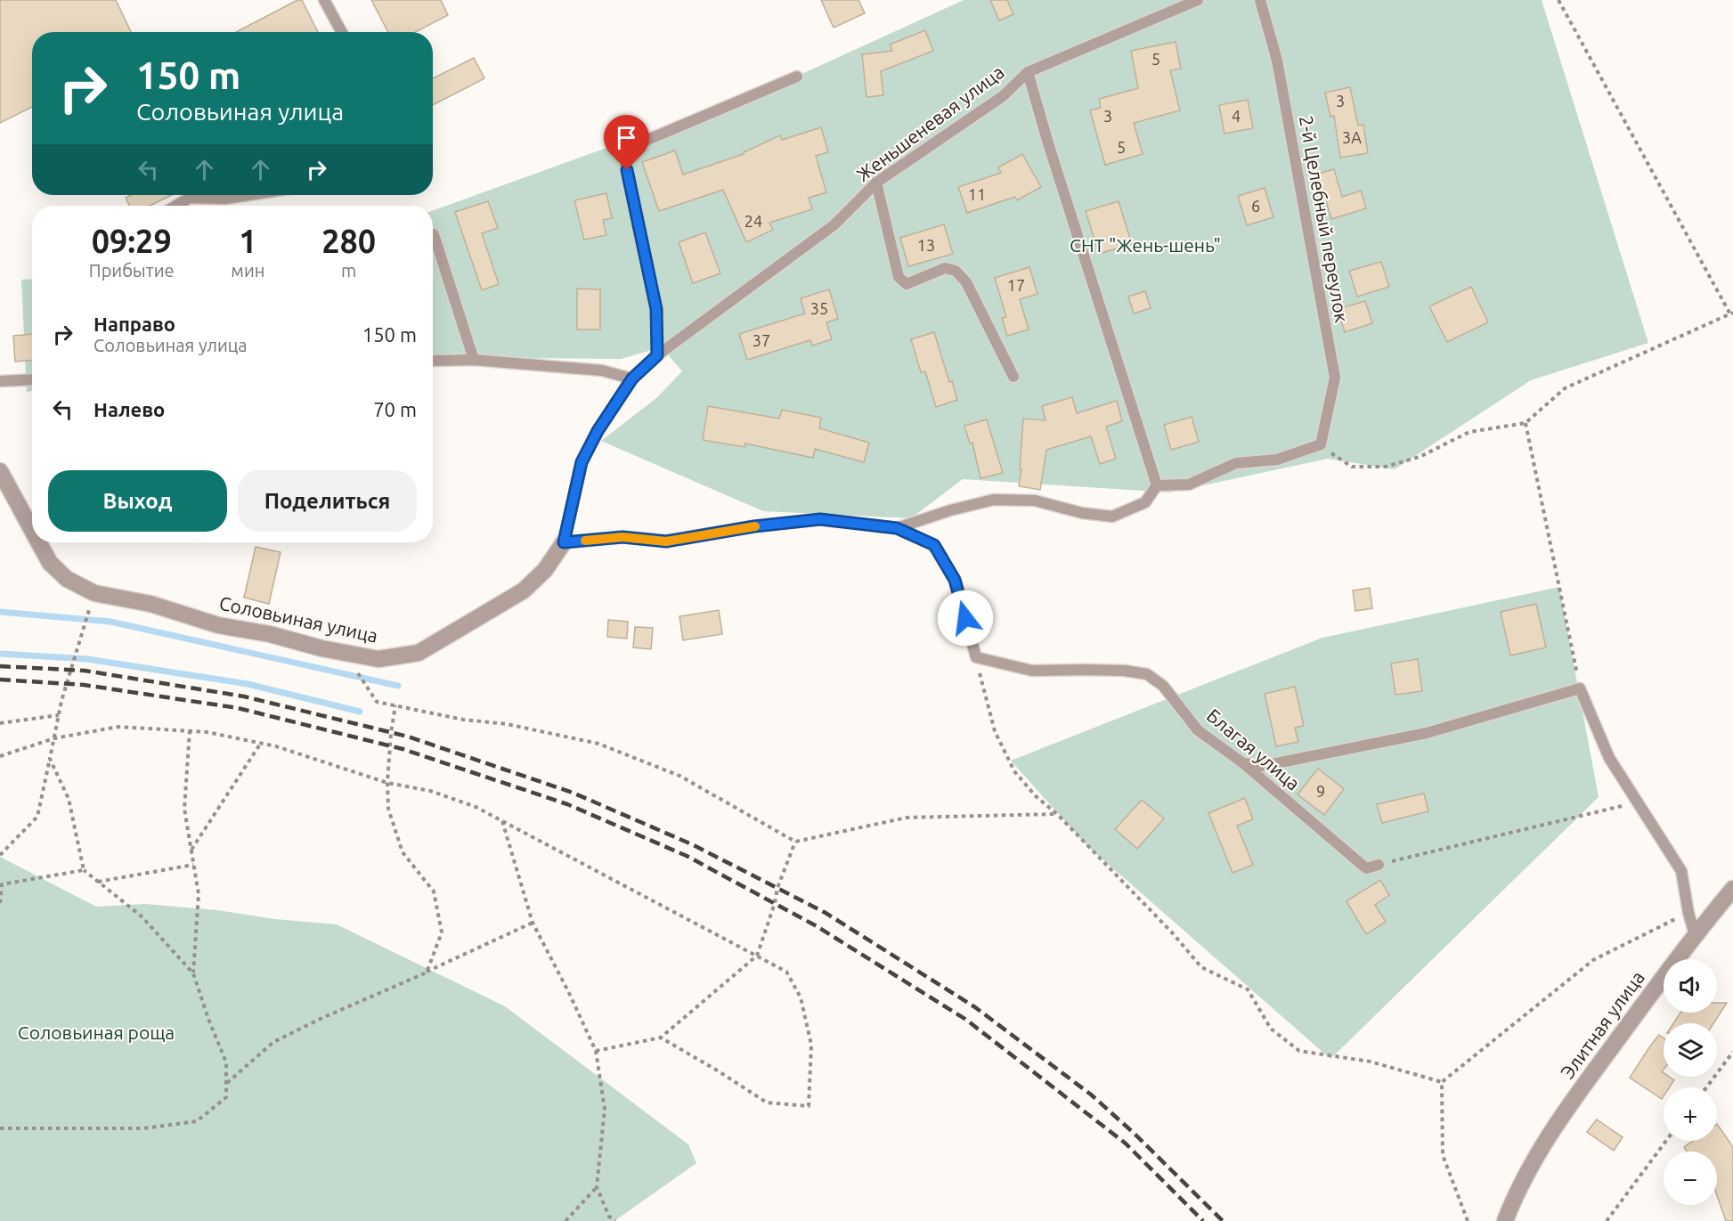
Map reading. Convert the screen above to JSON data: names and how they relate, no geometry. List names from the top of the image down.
{
  "streets": {
    "street": ["Соловьиная улица", "Элитная улица"],
    "lane": ["Женьшеневая улица", "2-й Целебный переулок", "Благая улица"]
  },
  "crossings": [
    ["Женьшеневая улица", "Соловьиная улица"]
  ],
  "parks": ["СНТ \"Жень-шень\"", "Соловьиная роща"],
  "house_numbers": [
    "5",
    "3",
    "3",
    "4",
    "3А",
    "5",
    "11",
    "6",
    "24",
    "13",
    "17",
    "35",
    "37",
    "9"
  ],
  "page": {
    "turn": ["150 m", "Соловьиная улица"],
    "eta": [
      "09:29",
      "Прибытие",
      "1",
      "мин",
      "280",
      "m"
    ],
    "list": [
      {
        "name": "Направо",
        "note": "Соловьиная улица",
        "value": "150 m"
      },
      {
        "name": "Налево",
        "value": "70 m"
      }
    ],
    "buttons": ["Выход", "Поделиться"],
    "map_buttons": ["+", "−"]
  }
}
